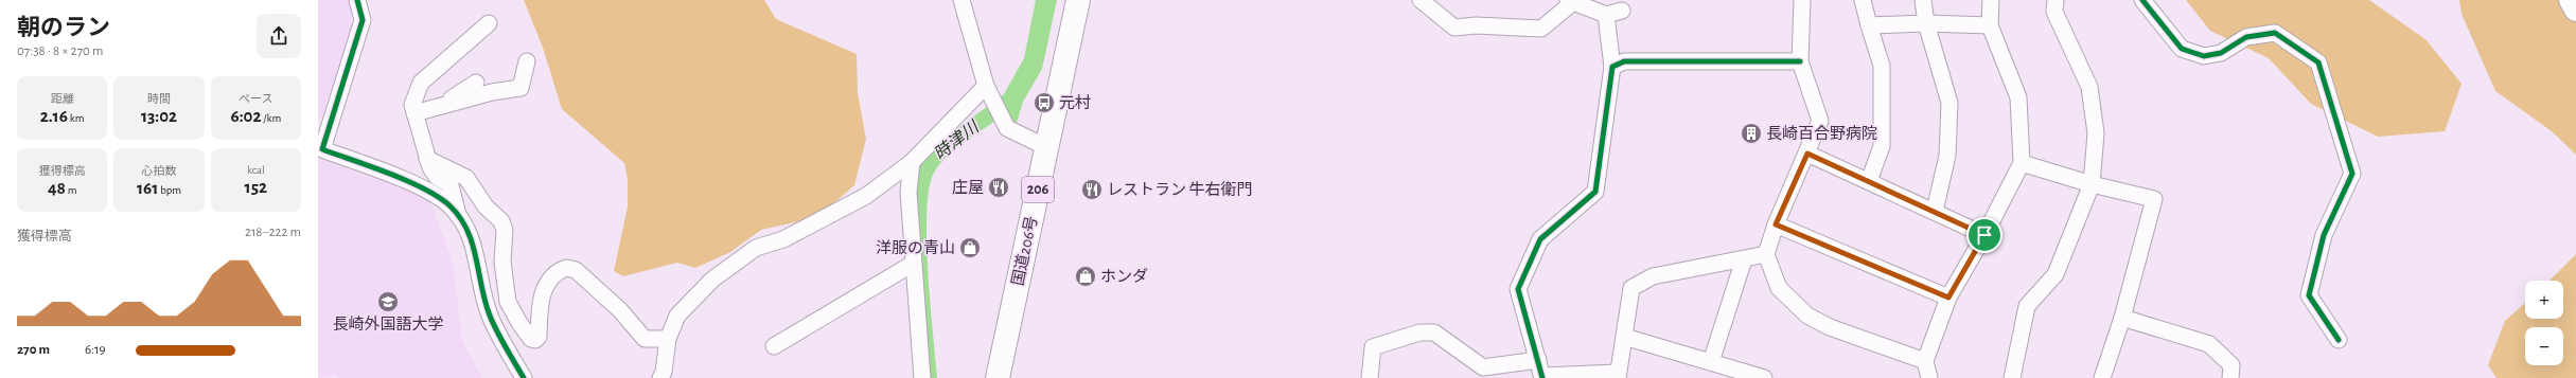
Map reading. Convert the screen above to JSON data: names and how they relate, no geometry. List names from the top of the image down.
{
  "streets": {
    "highway": ["206", "国道206号"]
  },
  "water": ["時津川"],
  "places": {
    "bus stop": ["元村"],
    "building": ["長崎百合野病院"],
    "restaurant": ["庄屋", "レストラン 牛右衛門"],
    "shop": ["洋服の青山", "ホンダ"],
    "school or university": ["長崎外国語大学"]
  },
  "page": {
    "heading": ["朝のラン", "07:38 · 8 × 270 m"],
    "stats": [
      ["距離", "2.16 km"],
      ["時間", "13:02"],
      ["ペース", "6:02 /km"],
      ["獲得標高", "48 m"],
      ["心拍数", "161 bpm"],
      ["kcal", "152"]
    ],
    "chart": ["獲得標高", "218–222 m"],
    "map_buttons": ["+", "−"],
    "list": [
      {
        "name": "270 m",
        "note": "6:19"
      }
    ]
  }
}
